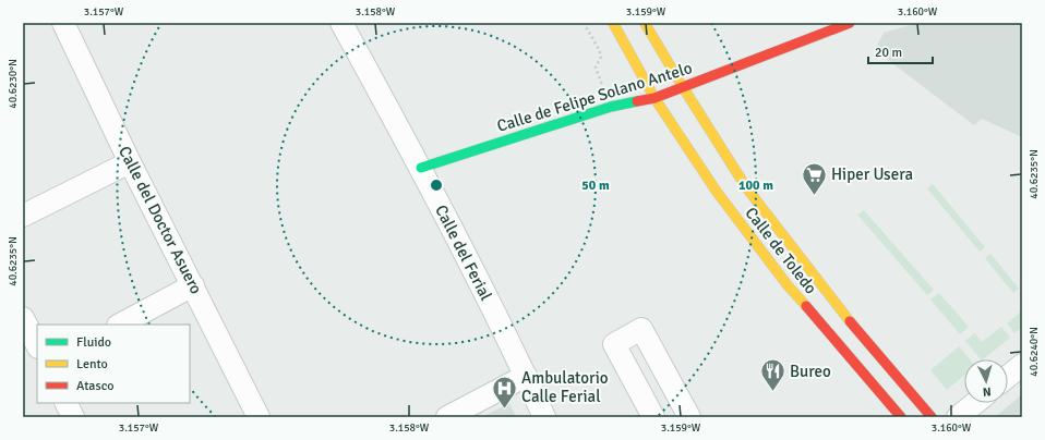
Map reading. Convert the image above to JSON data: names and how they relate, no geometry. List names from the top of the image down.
{
  "streets": {
    "street": [
      "Calle de Felipe Solano Antelo",
      "Calle del Doctor Asuero",
      "Calle de Toledo",
      "Calle del Ferial"
    ]
  },
  "crossings": [
    ["Calle de Felipe Solano Antelo", "Calle de Toledo"],
    ["Calle de Felipe Solano Antelo", "Calle del Ferial"]
  ],
  "places": {
    "supermarket": ["Hiper Usera"],
    "restaurant": ["Bureo"],
    "hospital": ["Ambulatorio Calle Ferial"]
  },
  "legend": ["Fluido", "Lento", "Atasco"],
  "scale_bar": "20 m",
  "north": "bottom",
  "coordinates": [
    "3.157°W",
    "3.158°W",
    "3.159°W",
    "3.160°W",
    "40.6230°N",
    "40.6235°N",
    "40.6240°N"
  ],
  "rings": ["50 m", "100 m"]
}
